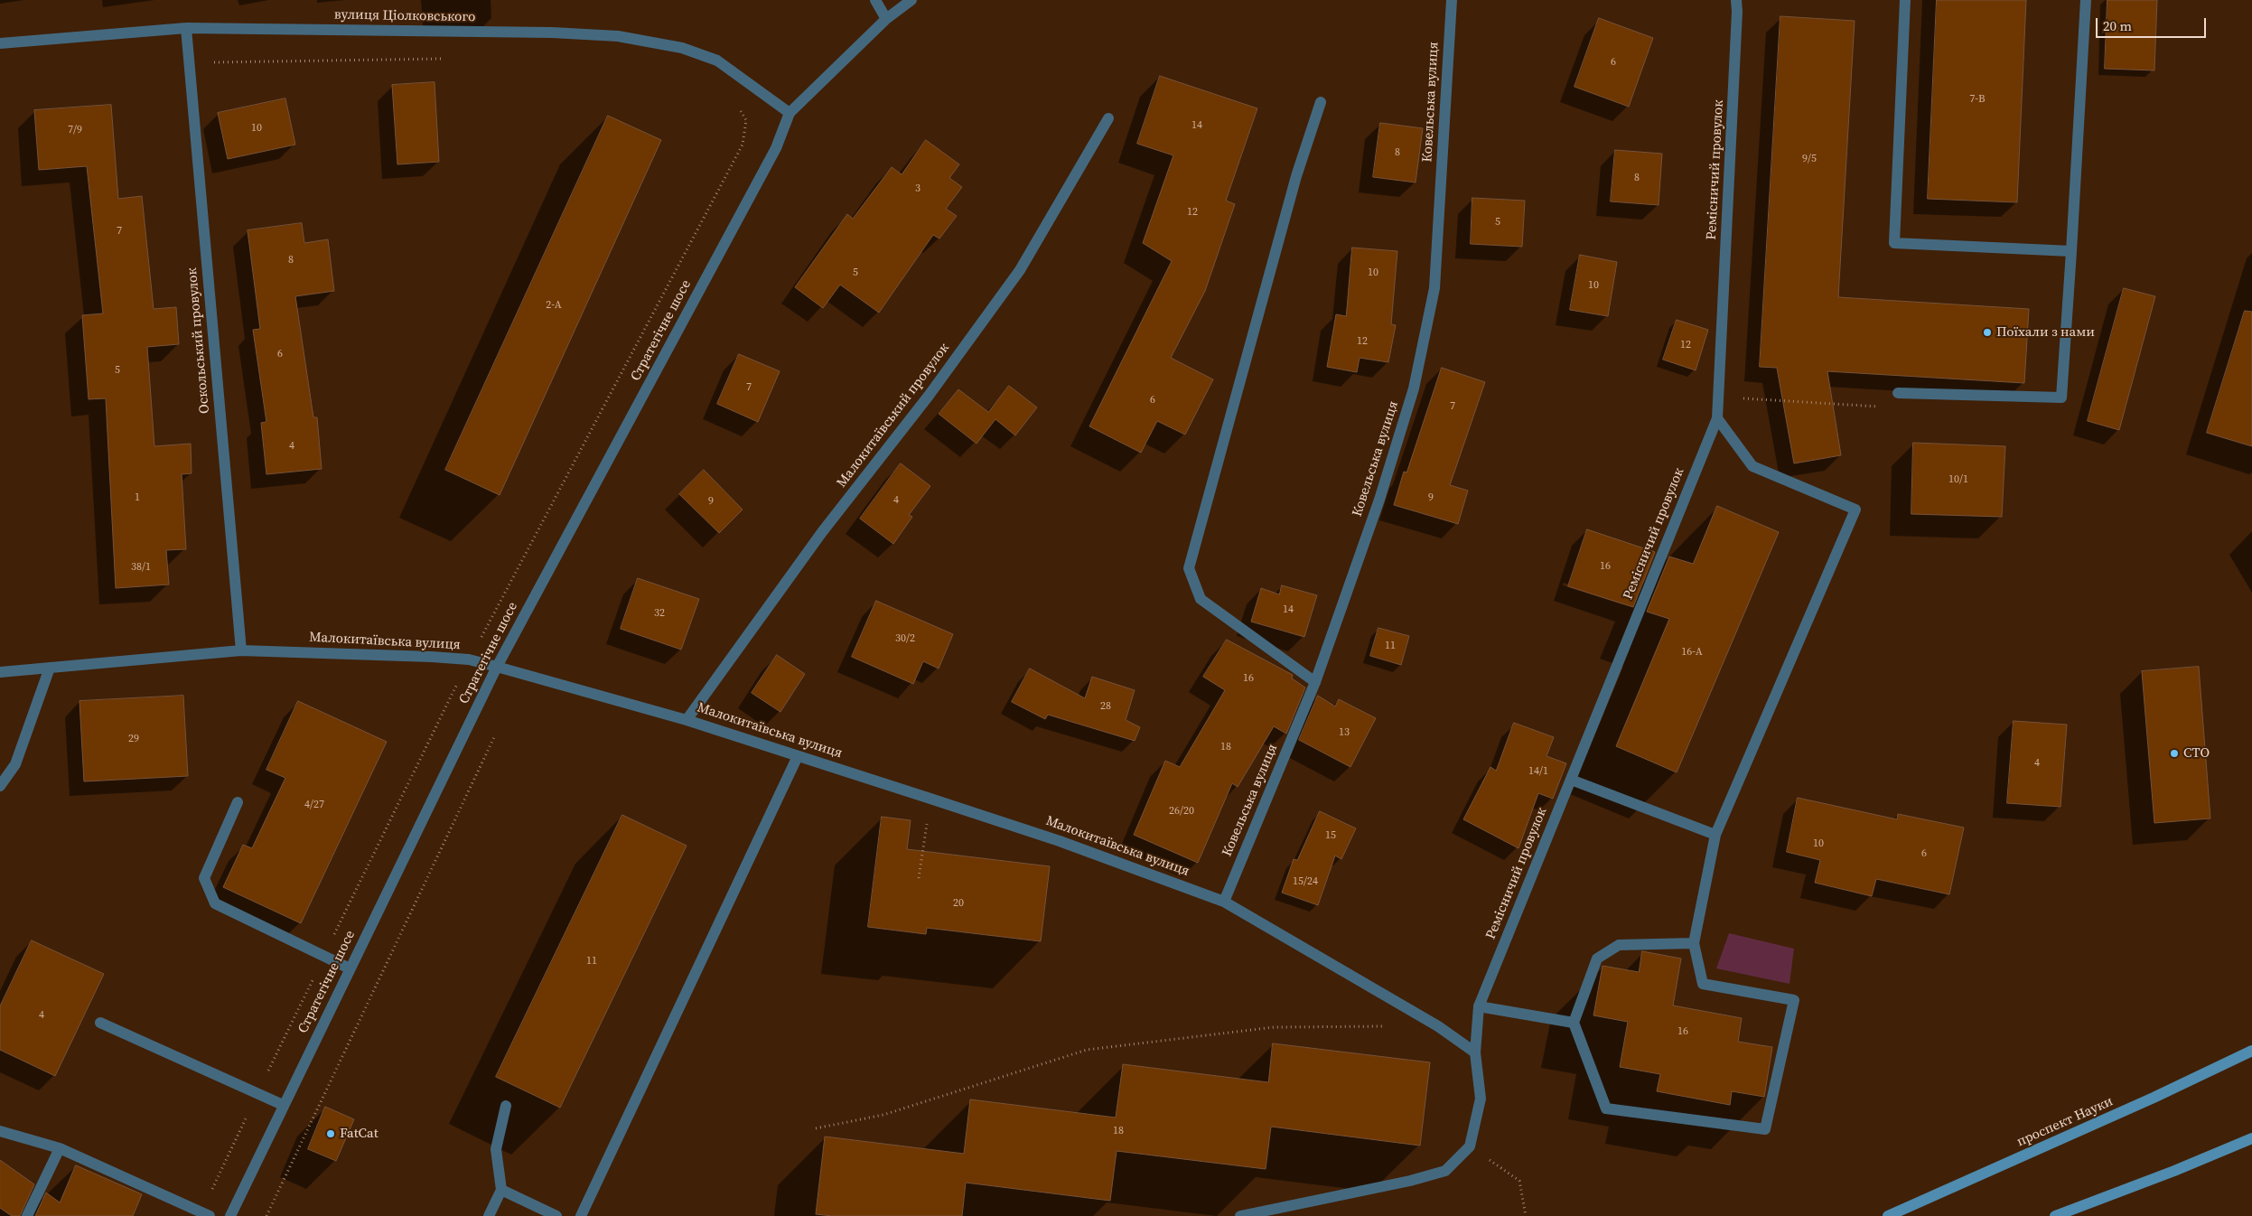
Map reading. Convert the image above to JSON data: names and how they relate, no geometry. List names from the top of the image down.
{
  "streets": {
    "main road": ["проспект Науки"],
    "street": [
      "вулиця Ціолковського",
      "Ковельська вулиця",
      "Ремісничий провулок",
      "Стратегічне шосе",
      "Оскольський провулок",
      "Малокитаївський провулок",
      "Малокитаївська вулиця"
    ]
  },
  "crossings": [
    ["вулиця Ціолковського", "Стратегічне шосе"],
    ["вулиця Ціолковського", "Оскольський провулок"],
    ["Ковельська вулиця", "Малокитаївська вулиця"],
    ["Ремісничий провулок", "Малокитаївська вулиця"],
    ["Стратегічне шосе", "Малокитаївська вулиця"],
    ["Оскольський провулок", "Малокитаївська вулиця"],
    ["Малокитаївський провулок", "Малокитаївська вулиця"]
  ],
  "places": ["Поїхали з нами", "СТО", "FatCat"],
  "house_numbers": [
    "6",
    "7-В",
    "14",
    "10",
    "7/9",
    "8",
    "9/5",
    "8",
    "3",
    "12",
    "5",
    "7",
    "8",
    "5",
    "10",
    "10",
    "2-А",
    "12",
    "12",
    "6",
    "5",
    "7",
    "6",
    "7",
    "4",
    "10/1",
    "1",
    "9",
    "4",
    "9",
    "16",
    "38/1",
    "14",
    "32",
    "30/2",
    "11",
    "16-А",
    "16",
    "28",
    "13",
    "29",
    "18",
    "4",
    "14/1",
    "4/27",
    "26/20",
    "15",
    "10",
    "6",
    "15/24",
    "20",
    "11",
    "4",
    "16",
    "18"
  ],
  "scale_bar": "20 m"
}
